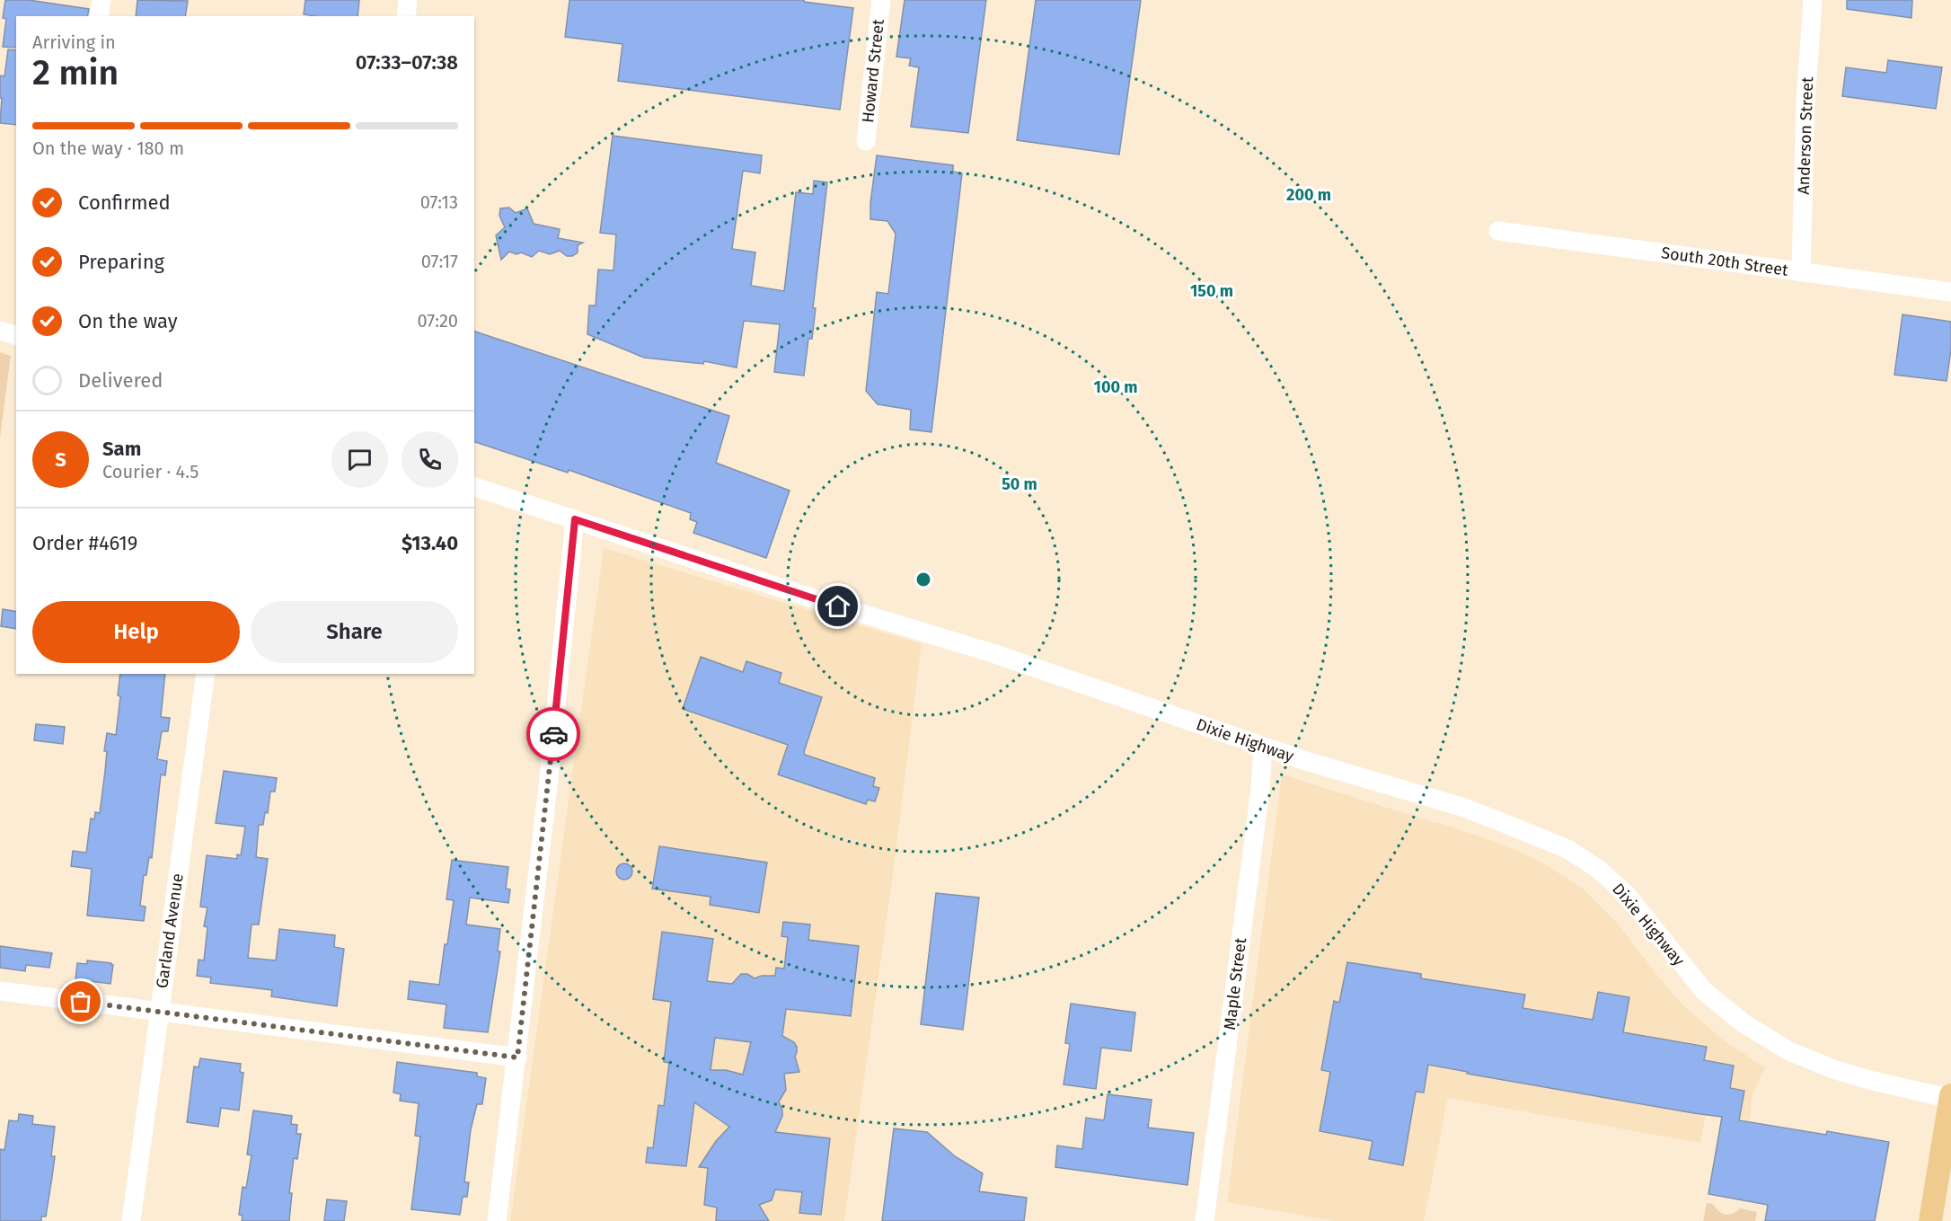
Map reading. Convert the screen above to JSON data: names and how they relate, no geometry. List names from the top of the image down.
{
  "streets": {
    "street": [
      "Howard Street",
      "Anderson Street",
      "South 20th Street",
      "Dixie Highway",
      "Garland Avenue",
      "Maple Street"
    ]
  },
  "crossings": [
    ["Anderson Street", "South 20th Street"],
    ["Dixie Highway", "Maple Street"]
  ],
  "page": {
    "heading": ["2 min", "Arriving in", "07:33–07:38"],
    "panel": [
      "Sam",
      "Courier · 4.5",
      "Order #4619",
      "$13.40"
    ],
    "bar": "On the way · 180 m",
    "list": [
      ["Confirmed", "07:13"],
      ["Preparing", "07:17"],
      ["On the way", "07:20"],
      "Delivered"
    ],
    "round": "S",
    "buttons": ["Help", "Share"]
  },
  "rings": [
    "200 m",
    "150 m",
    "100 m",
    "50 m"
  ]
}
